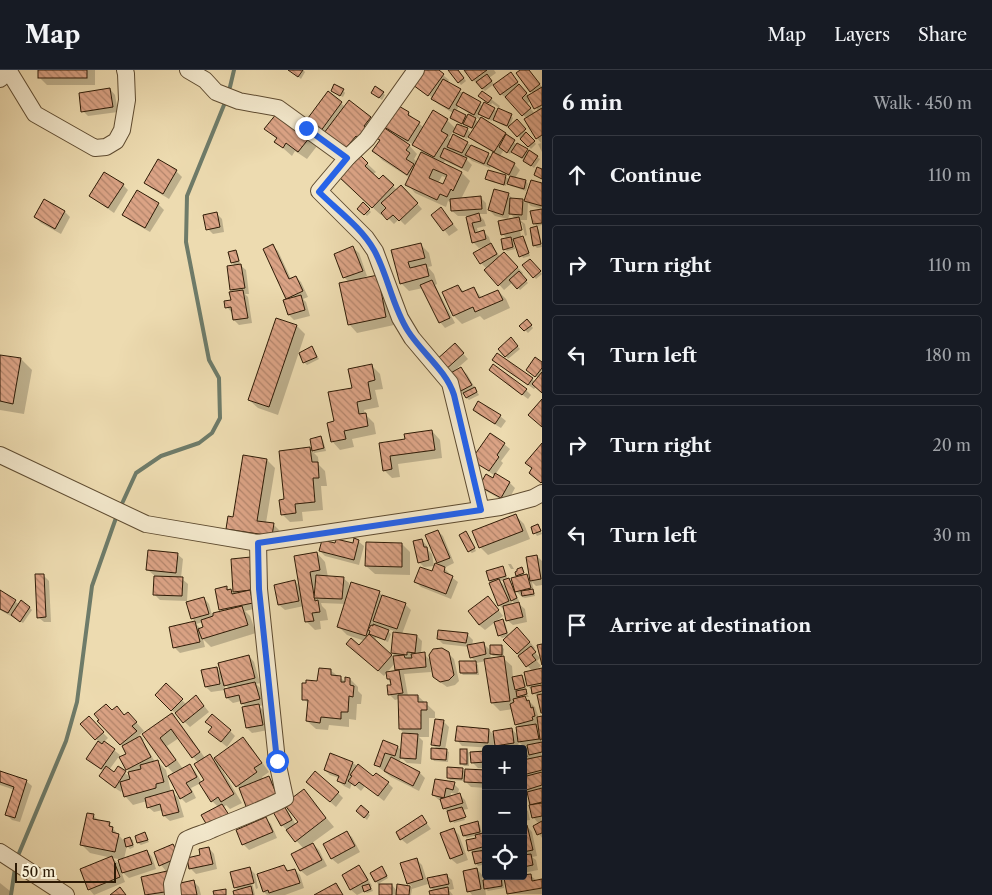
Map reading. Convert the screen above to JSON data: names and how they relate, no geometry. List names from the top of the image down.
{
  "scale_bar": "50 m",
  "page": {
    "header": "Map",
    "nav": ["Map", "Layers", "Share"],
    "heading": ["6 min", "Walk · 450 m"],
    "list": [
      ["Continue", "110 m"],
      ["Turn right", "110 m"],
      ["Turn left", "180 m"],
      ["Turn right", "20 m"],
      ["Turn left", "30 m"],
      "Arrive at destination"
    ],
    "map_buttons": ["+", "−"],
    "scale": "50 m"
  }
}
